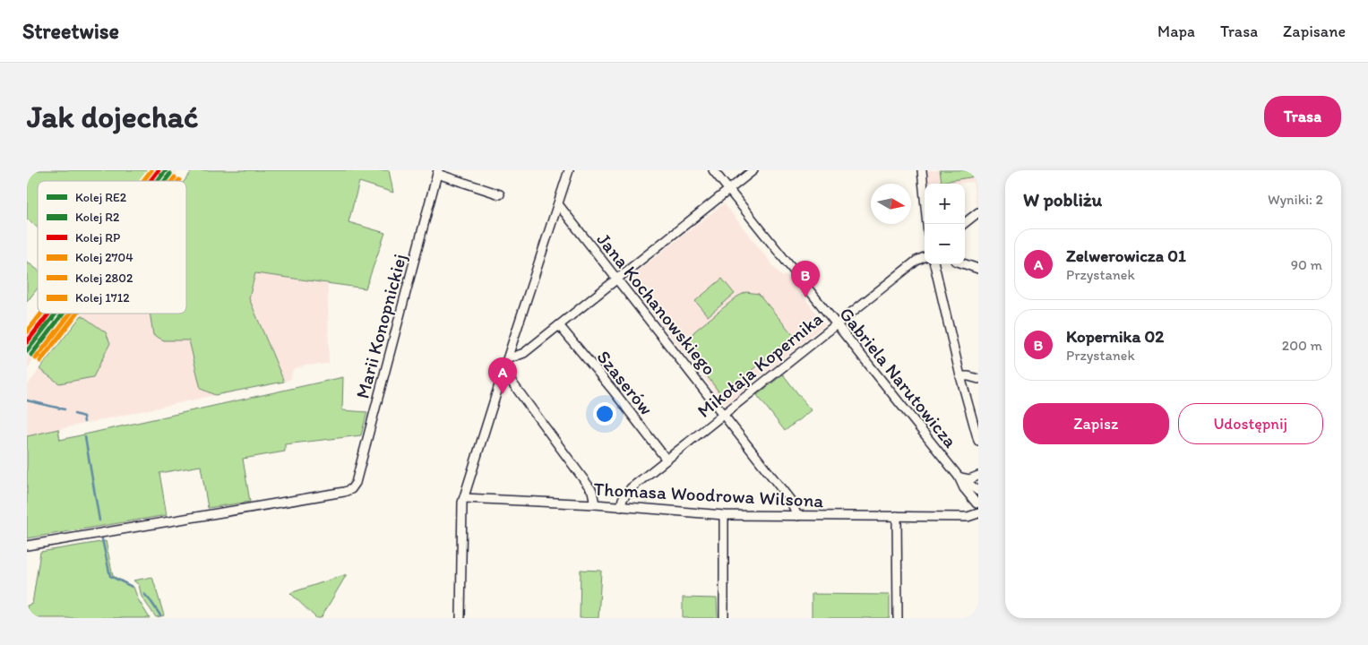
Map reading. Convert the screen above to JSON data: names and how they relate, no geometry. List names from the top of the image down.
{
  "streets": {
    "street": [
      "Jana Kochanowskiego",
      "Marii Konopnickiej",
      "Mikołaja Kopernika",
      "Gabriela Narutowicza",
      "Szaserów",
      "Thomasa Woodrowa Wilsona"
    ]
  },
  "crossings": [
    ["Jana Kochanowskiego", "Mikołaja Kopernika"],
    ["Jana Kochanowskiego", "Thomasa Woodrowa Wilsona"],
    ["Mikołaja Kopernika", "Gabriela Narutowicza"],
    ["Mikołaja Kopernika", "Szaserów"],
    ["Mikołaja Kopernika", "Thomasa Woodrowa Wilsona"],
    ["Gabriela Narutowicza", "Thomasa Woodrowa Wilsona"]
  ],
  "lines": [
    "rail line RE2",
    "rail line RP",
    "rail line 2802",
    "rail line R2",
    "rail line 2704",
    "rail line 1712"
  ],
  "legend": [
    "Kolej RE2",
    "Kolej R2",
    "Kolej RP",
    "Kolej 2704",
    "Kolej 2802",
    "Kolej 1712"
  ],
  "north": "right",
  "page": {
    "header": "Streetwise",
    "nav": ["Mapa", "Trasa", "Zapisane"],
    "buttons": [
      "Trasa",
      ["Zapisz", "Udostępnij"]
    ],
    "title": "Jak dojechać",
    "heading": ["W pobliżu", "Wyniki: 2"],
    "map_buttons": ["+", "−"],
    "list": [
      {
        "mark": "A",
        "name": "Zelwerowicza 01",
        "note": "Przystanek",
        "value": "90 m"
      },
      {
        "mark": "B",
        "name": "Kopernika 02",
        "note": "Przystanek",
        "value": "200 m"
      }
    ],
    "pins": ["B", "A"]
  }
}
